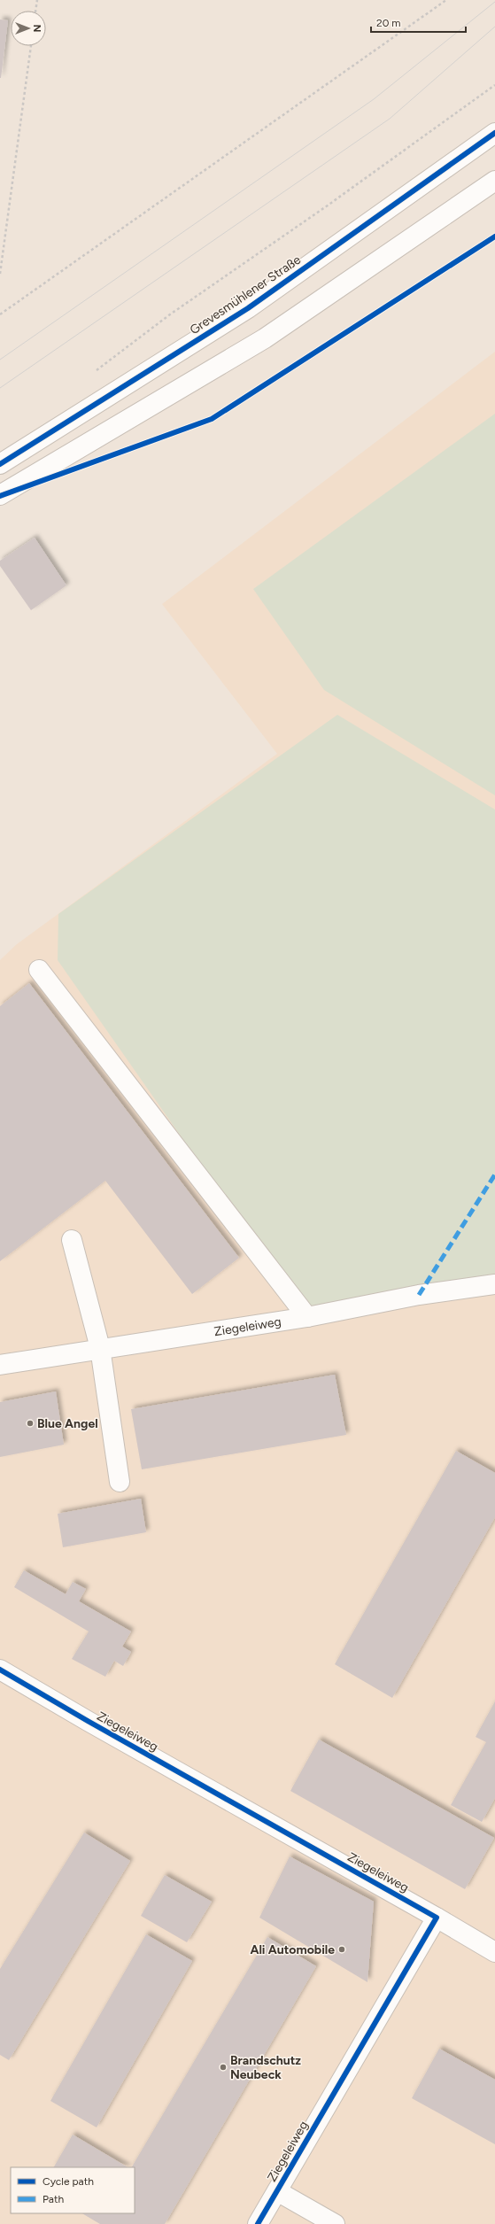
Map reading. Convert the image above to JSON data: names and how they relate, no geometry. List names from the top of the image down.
{
  "streets": {
    "street": ["Grevesmühlener Straße", "Ziegeleiweg"]
  },
  "places": ["Blue Angel", "Ali Automobile", "Brandschutz Neubeck"],
  "legend": ["Cycle path", "Path"],
  "scale_bar": "20 m",
  "north": "right"
}
